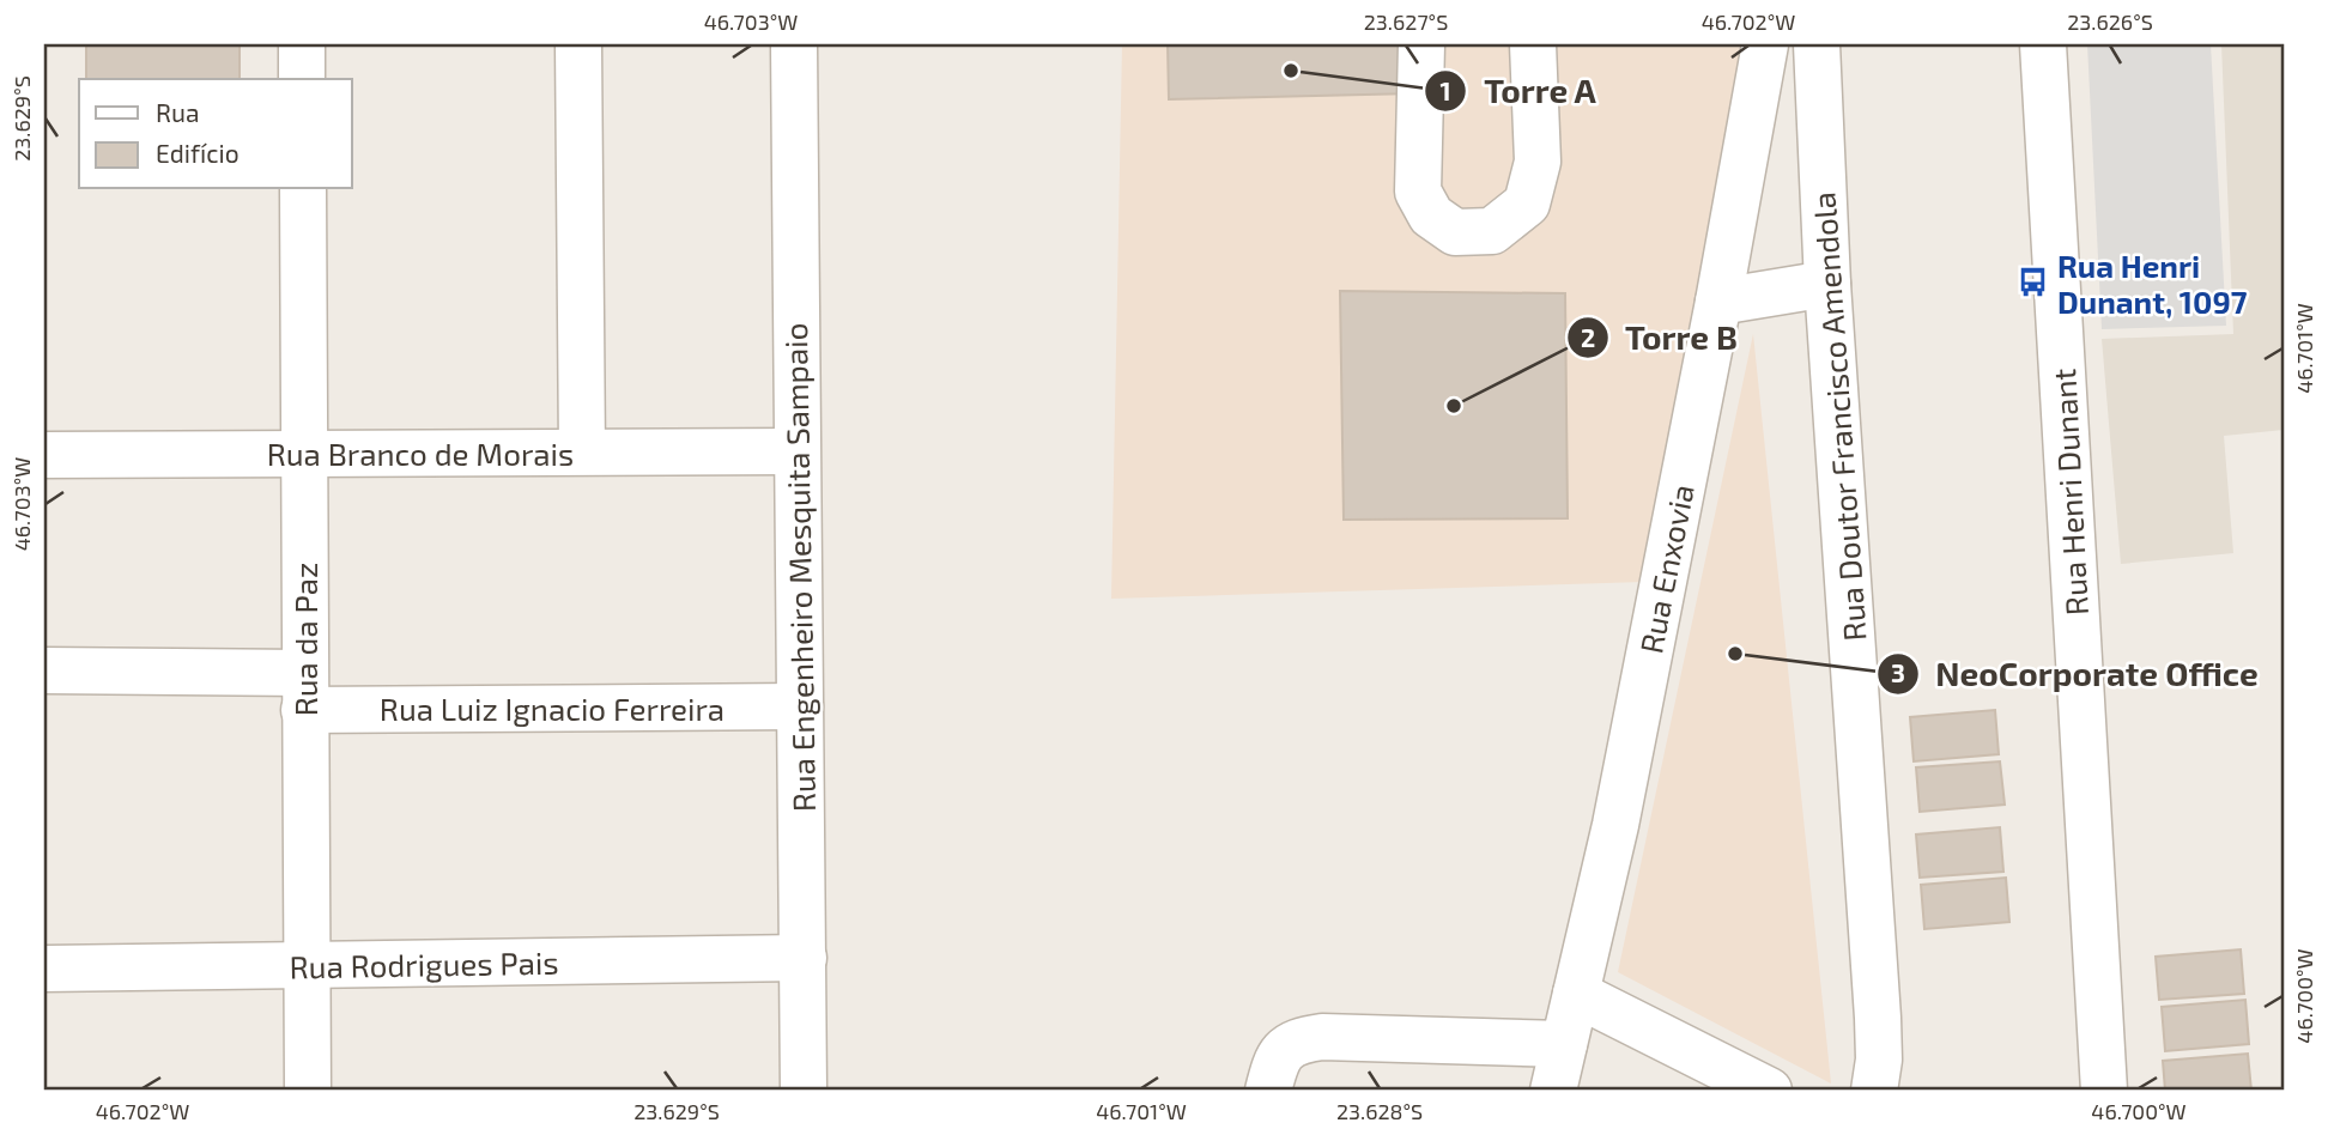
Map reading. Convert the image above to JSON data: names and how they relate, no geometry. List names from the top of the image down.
{
  "streets": {
    "street": [
      "Rua Doutor Francisco Amendola",
      "Rua Branco de Morais",
      "Rua Henri Dunant",
      "Rua Engenheiro Mesquita Sampaio",
      "Rua Enxovia",
      "Rua da Paz",
      "Rua Luiz Ignacio Ferreira",
      "Rua Rodrigues Pais"
    ]
  },
  "crossings": [
    ["Rua Branco de Morais", "Rua Engenheiro Mesquita Sampaio"],
    ["Rua Branco de Morais", "Rua da Paz"],
    ["Rua Engenheiro Mesquita Sampaio", "Rua Luiz Ignacio Ferreira"],
    ["Rua Engenheiro Mesquita Sampaio", "Rua Rodrigues Pais"],
    ["Rua da Paz", "Rua Luiz Ignacio Ferreira"],
    ["Rua da Paz", "Rua Rodrigues Pais"]
  ],
  "places": {
    "other": ["Torre A", "Torre B", "NeoCorporate Office"],
    "bus stop": ["Rua Henri Dunant, 1097"]
  },
  "legend": ["Rua", "Edifício"],
  "coordinates": [
    "46.703°W",
    "23.627°S",
    "46.702°W",
    "23.626°S",
    "23.629°S",
    "46.701°W",
    "46.700°W",
    "23.628°S"
  ]
}
